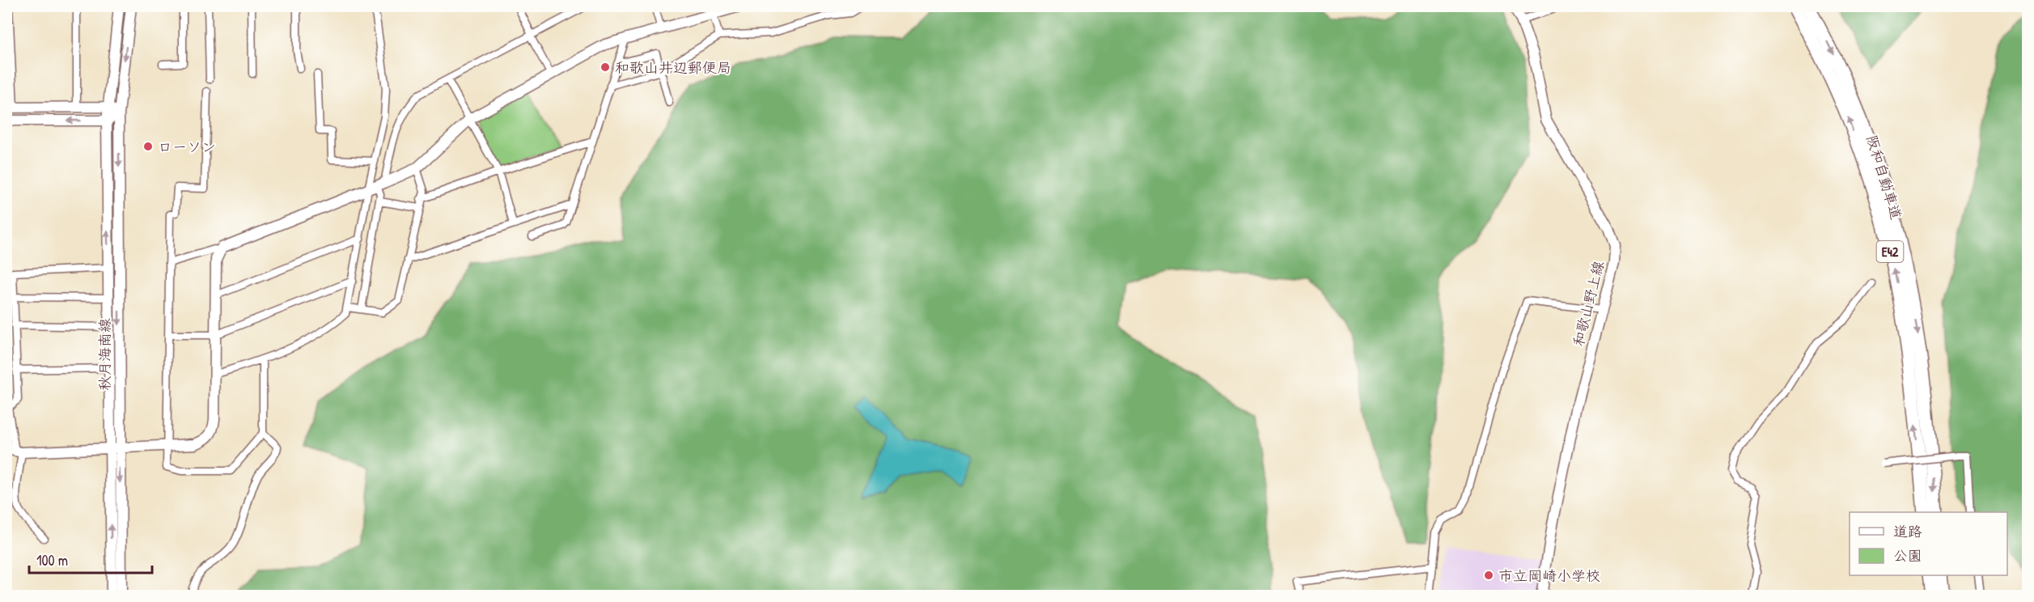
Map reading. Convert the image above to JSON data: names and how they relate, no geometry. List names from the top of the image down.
{
  "streets": {
    "highway": ["阪和自動車道", "E42"],
    "main road": ["和歌山野上線", "秋月海南線"]
  },
  "places": ["和歌山井辺郵便局", "ローソン", "市立岡崎小学校"],
  "legend": ["道路", "公園"],
  "scale_bar": "100 m"
}
